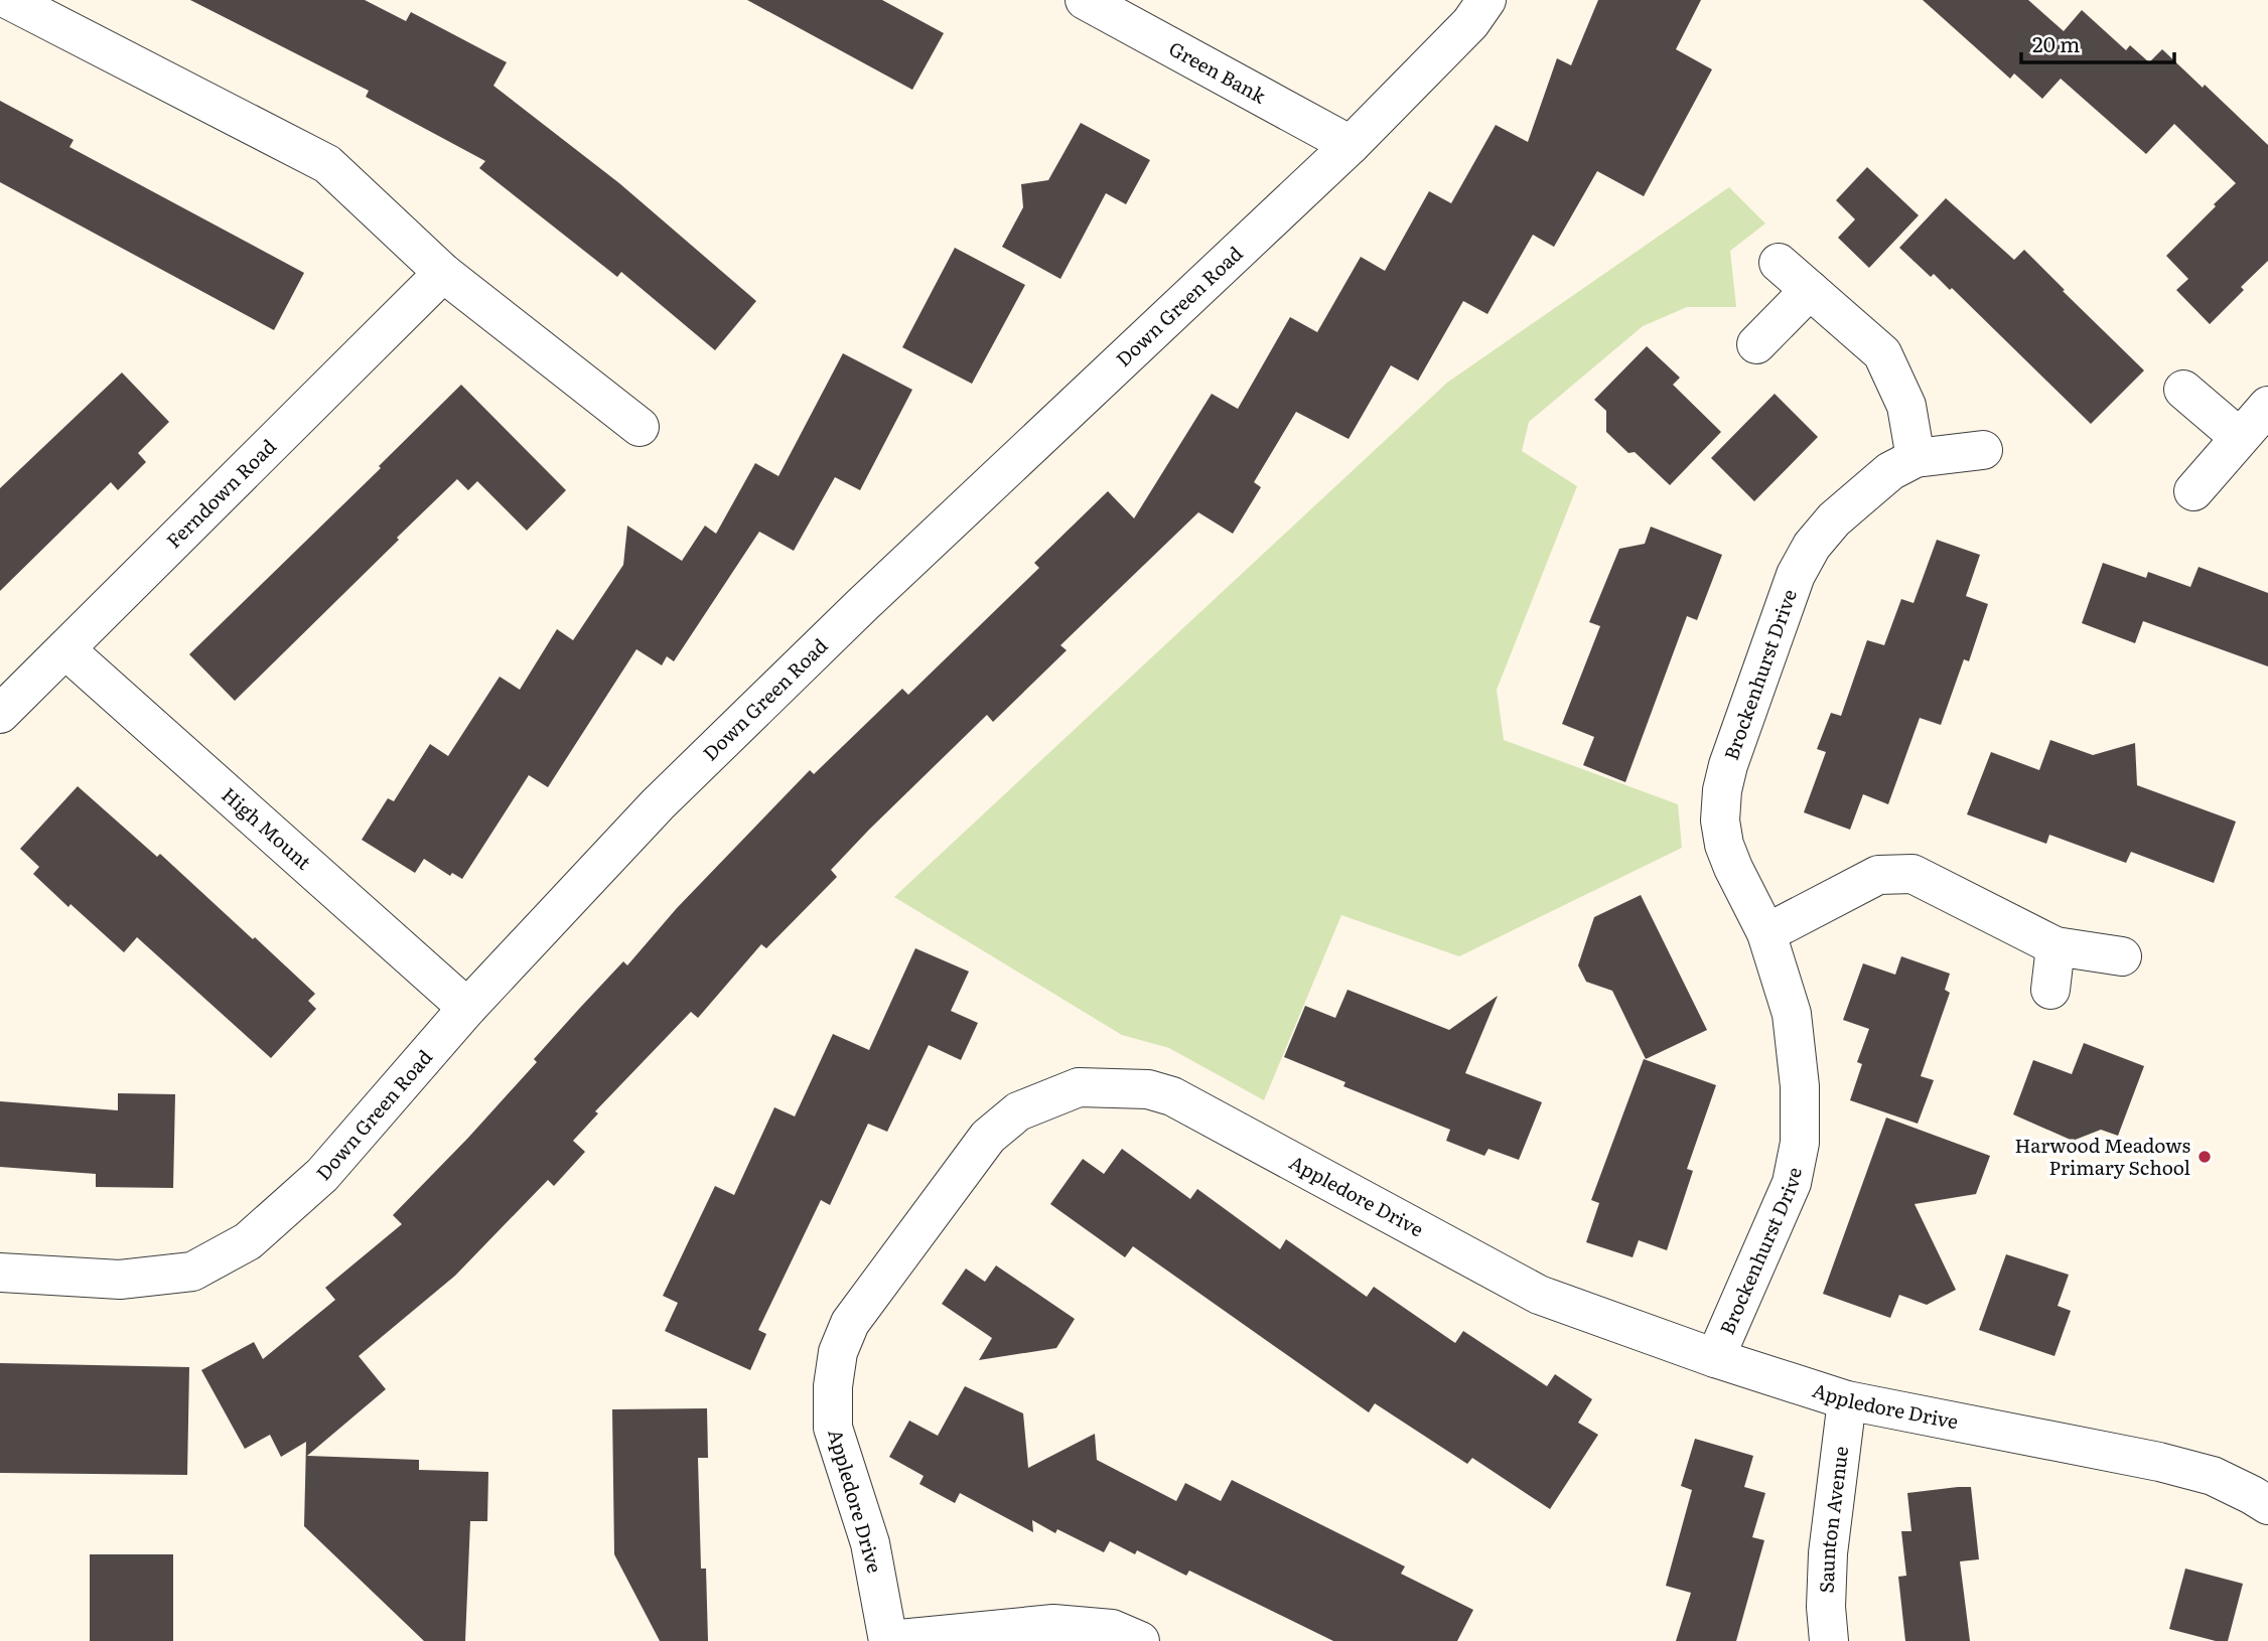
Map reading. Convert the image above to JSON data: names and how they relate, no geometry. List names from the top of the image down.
{
  "streets": {
    "street": [
      "Green Bank",
      "Down Green Road",
      "Ferndown Road",
      "Brockenhurst Drive",
      "High Mount",
      "Appledore Drive",
      "Saunton Avenue"
    ]
  },
  "crossings": [
    ["Green Bank", "Down Green Road"],
    ["Down Green Road", "High Mount"],
    ["Ferndown Road", "High Mount"],
    ["Brockenhurst Drive", "Appledore Drive"],
    ["Appledore Drive", "Saunton Avenue"]
  ],
  "places": ["Harwood Meadows Primary School"],
  "scale_bar": "20 m"
}
